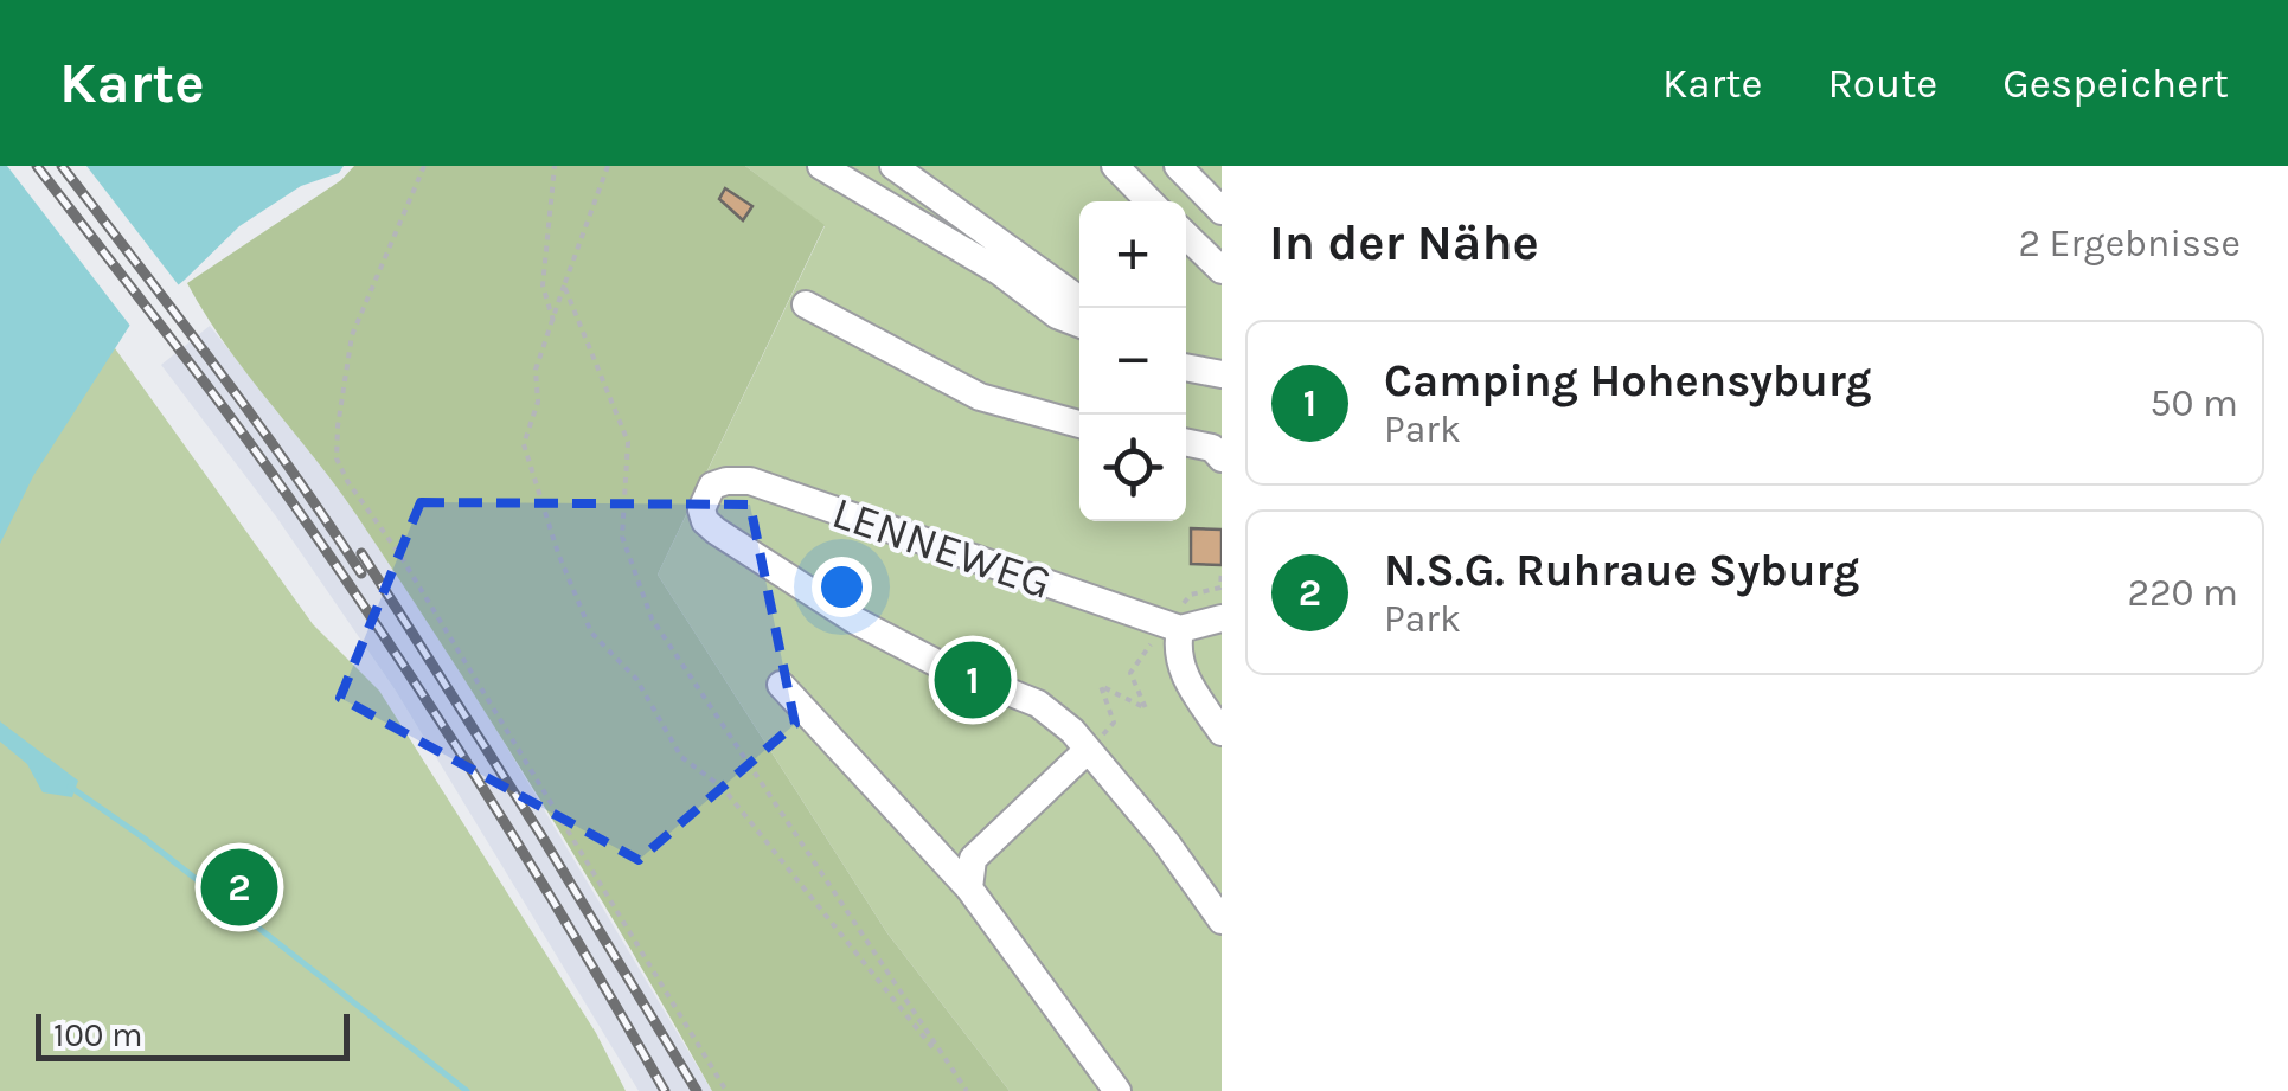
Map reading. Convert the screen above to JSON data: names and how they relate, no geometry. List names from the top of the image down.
{
  "streets": {
    "lane": ["LENNEWEG"]
  },
  "scale_bar": "100 m",
  "page": {
    "header": "Karte",
    "nav": ["Karte", "Route", "Gespeichert"],
    "heading": ["In der Nähe", "2 Ergebnisse"],
    "map_buttons": ["+", "−"],
    "list": [
      {
        "mark": "1",
        "name": "Camping Hohensyburg",
        "note": "Park",
        "value": "50 m"
      },
      {
        "mark": "2",
        "name": "N.S.G. Ruhraue Syburg",
        "note": "Park",
        "value": "220 m"
      }
    ],
    "pins": ["1", "2"],
    "scale": "100 m"
  }
}
